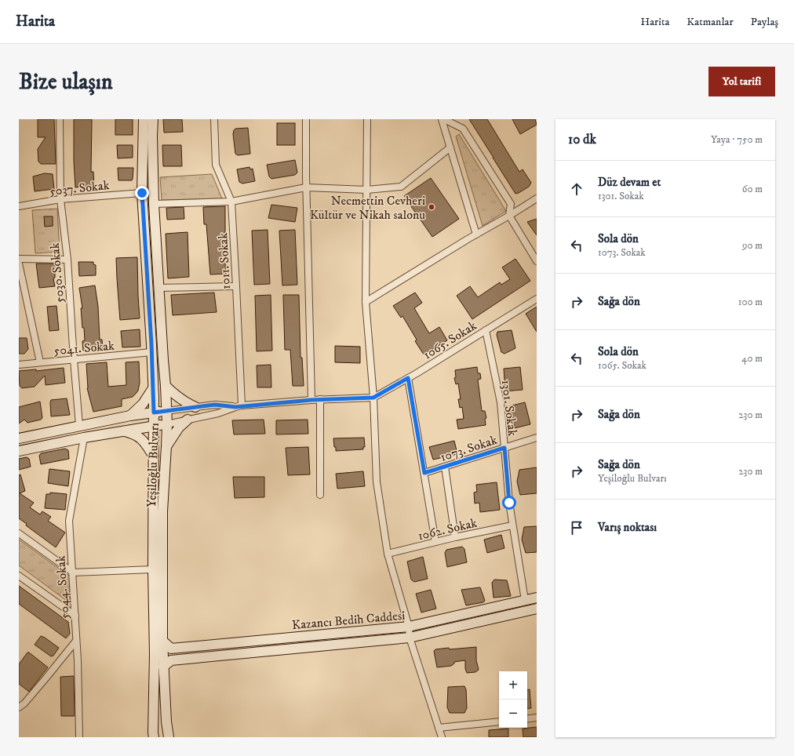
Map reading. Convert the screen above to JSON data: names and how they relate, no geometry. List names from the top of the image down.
{
  "streets": {
    "main road": ["Yeşiloğlu Bulvarı", "Kazancı Bedih Caddesi"],
    "street": [
      "5037. Sokak",
      "1011. Sokak",
      "5030. Sokak",
      "1065. Sokak",
      "5041. Sokak",
      "1301. Sokak",
      "1073. Sokak",
      "1062. Sokak",
      "5044. Sokak"
    ]
  },
  "crossings": [
    ["5037. Sokak", "5030. Sokak"],
    ["5037. Sokak", "Yeşiloğlu Bulvarı"],
    ["5030. Sokak", "5041. Sokak"],
    ["1065. Sokak", "1301. Sokak"],
    ["5041. Sokak", "Yeşiloğlu Bulvarı"],
    ["1301. Sokak", "1073. Sokak"],
    ["1301. Sokak", "1062. Sokak"],
    ["1301. Sokak", "Kazancı Bedih Caddesi"],
    ["Yeşiloğlu Bulvarı", "Kazancı Bedih Caddesi"]
  ],
  "places": ["Necmettin Cevheri Kültür ve Nikah salonu"],
  "page": {
    "header": "Harita",
    "nav": ["Harita", "Katmanlar", "Paylaş"],
    "buttons": "Yol tarifi",
    "title": "Bize ulaşın",
    "heading": ["10 dk", "Yaya · 750 m"],
    "list": [
      ["Düz devam et", "1301. Sokak", "60 m"],
      ["Sola dön", "1073. Sokak", "90 m"],
      ["Sağa dön", "100 m"],
      ["Sola dön", "1065. Sokak", "40 m"],
      ["Sağa dön", "230 m"],
      ["Sağa dön", "Yeşiloğlu Bulvarı", "230 m"],
      "Varış noktası"
    ],
    "map_buttons": ["+", "−"]
  }
}
